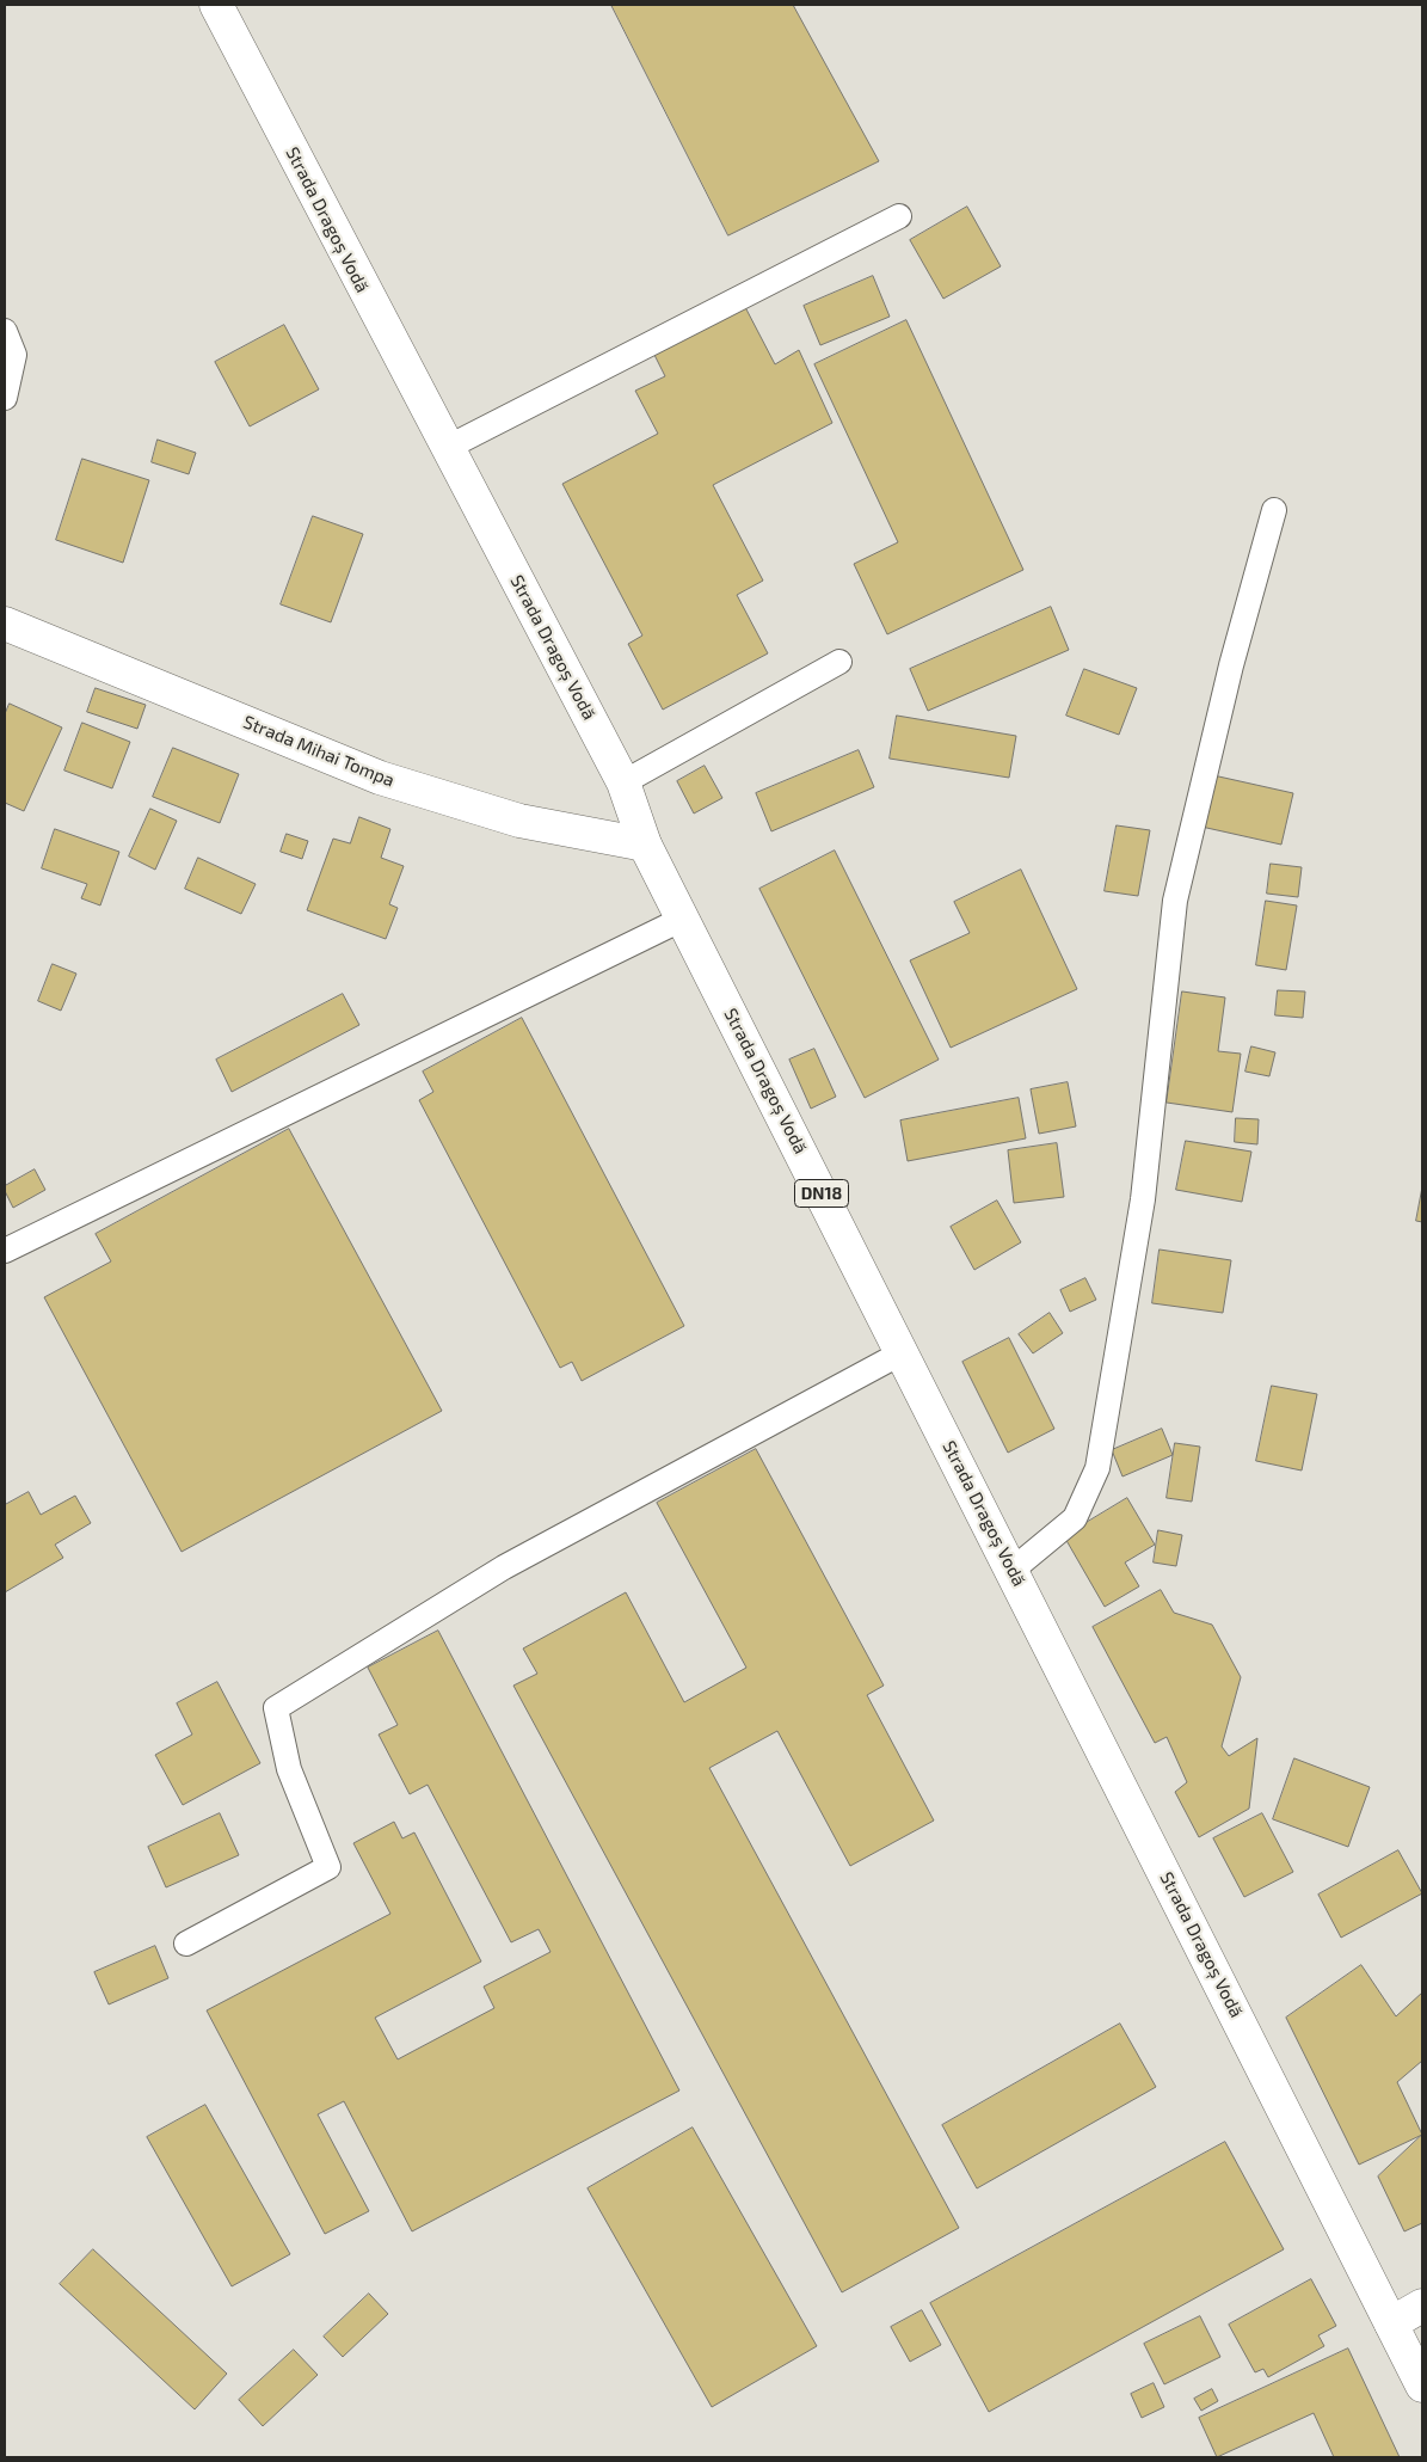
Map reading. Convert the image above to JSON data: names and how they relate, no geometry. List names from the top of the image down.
{
  "streets": {
    "main road": ["Strada Dragoș Vodă", "Strada Mihai Tompa", "DN18"]
  },
  "crossings": [
    ["Strada Dragoș Vodă", "Strada Mihai Tompa"]
  ]
}
